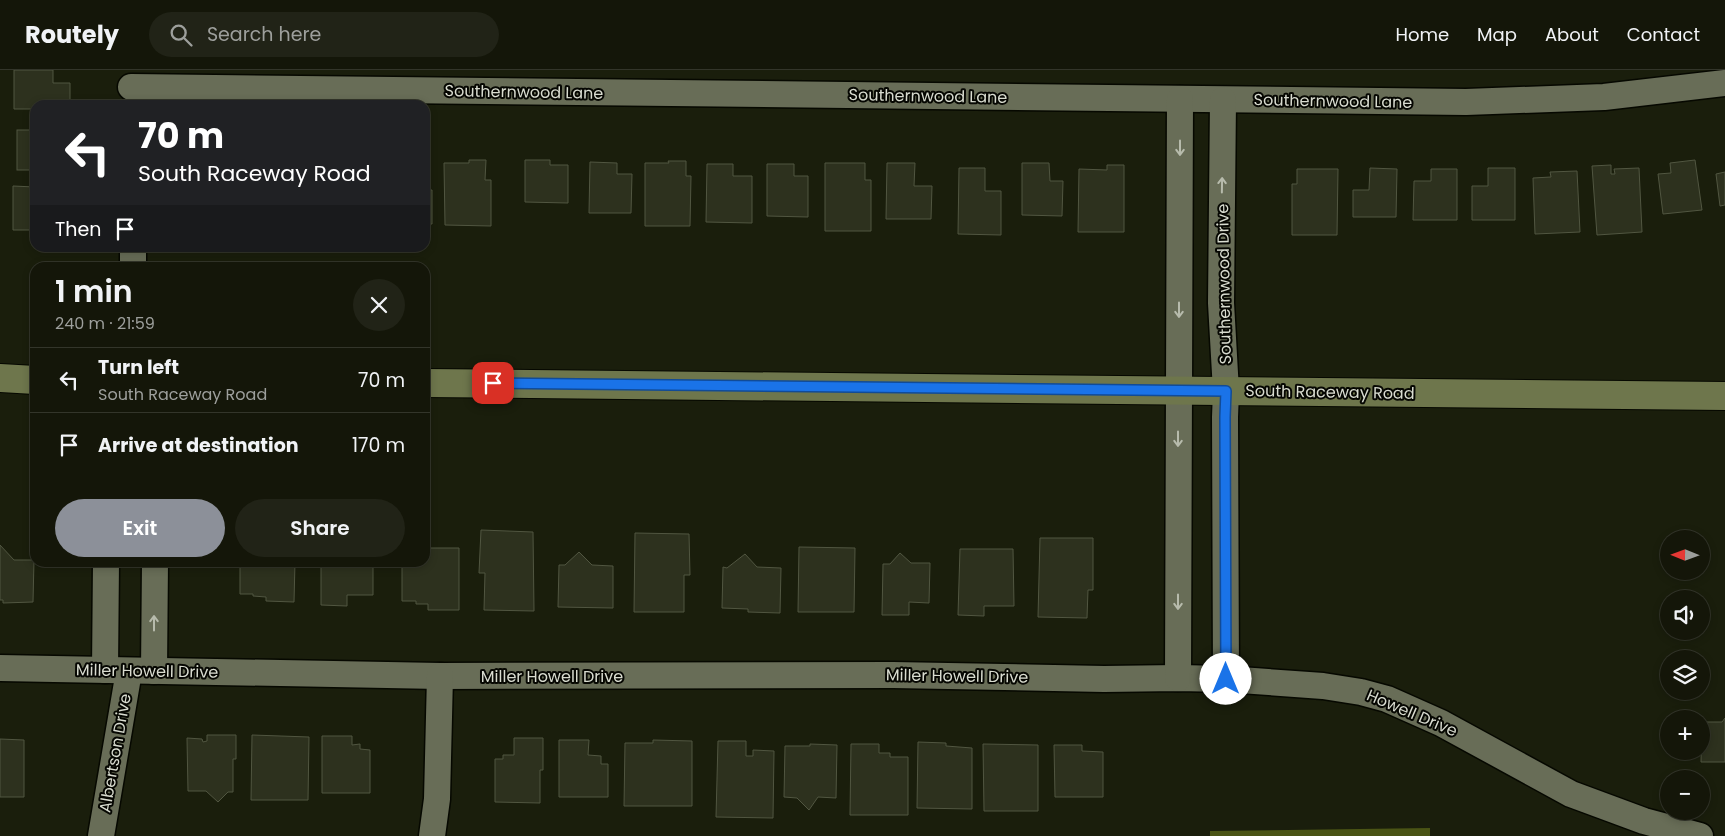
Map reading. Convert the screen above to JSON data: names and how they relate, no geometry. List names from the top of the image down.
{
  "streets": {
    "main road": ["South Raceway Road"],
    "street": [
      "Southernwood Lane",
      "Southernwood Drive",
      "Miller Howell Drive",
      "Howell Drive",
      "Albertson Drive"
    ]
  },
  "crossings": [
    ["Southernwood Lane", "Southernwood Drive"],
    ["Southernwood Drive", "South Raceway Road"],
    ["Southernwood Drive", "Howell Drive"],
    ["Miller Howell Drive", "Howell Drive"],
    ["Miller Howell Drive", "Albertson Drive"]
  ],
  "north": "left",
  "page": {
    "header": "Routely",
    "search": "Search here",
    "nav": [
      "Home",
      "Map",
      "About",
      "Contact"
    ],
    "turn": ["70 m", "South Raceway Road"],
    "then": "Then",
    "heading": ["1 min", "240 m · 21:59"],
    "list": [
      {
        "name": "Turn left",
        "note": "South Raceway Road",
        "value": "70 m"
      },
      {
        "name": "Arrive at destination",
        "value": "170 m"
      }
    ],
    "buttons": ["Exit", "Share"],
    "map_buttons": ["+", "−"]
  }
}
